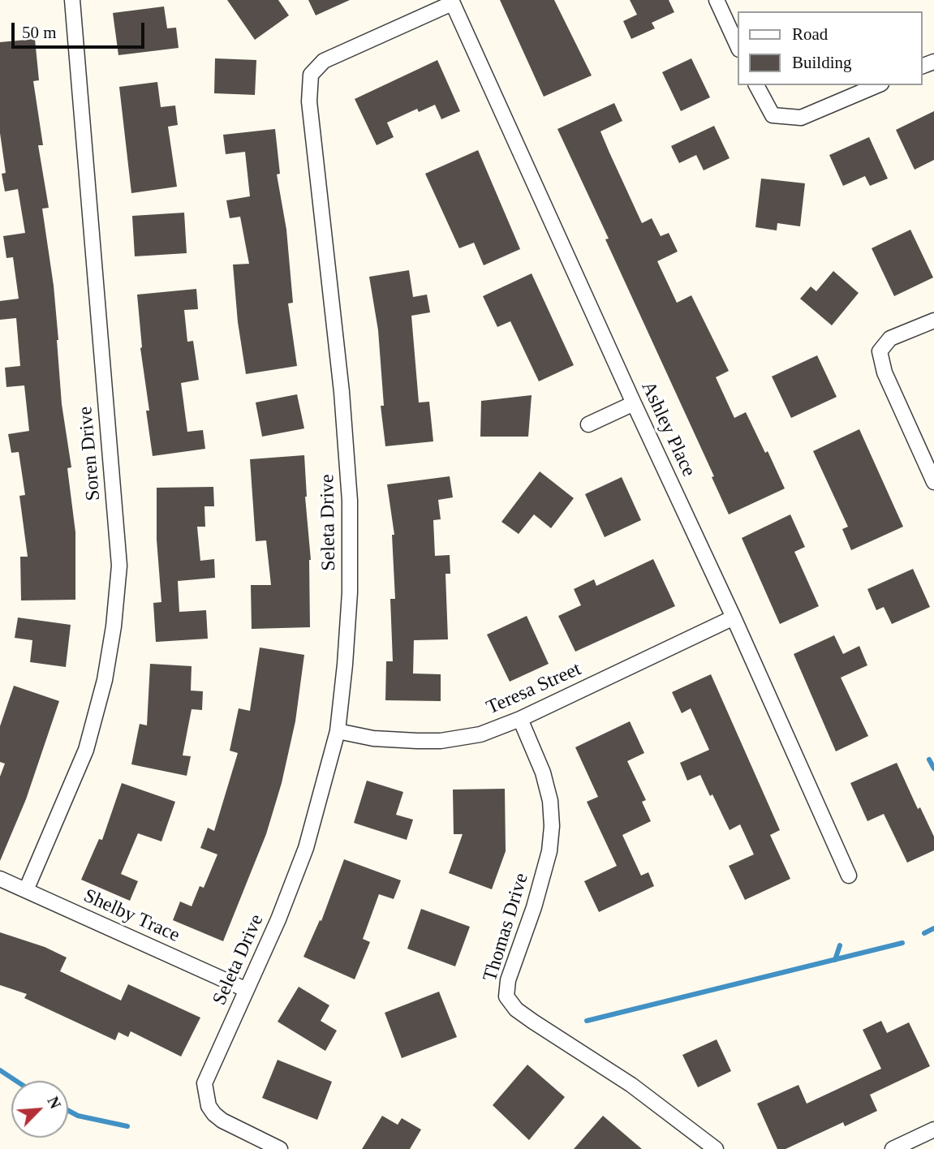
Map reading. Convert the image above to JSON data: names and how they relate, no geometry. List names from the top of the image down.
{
  "streets": {
    "street": [
      "Ashley Place",
      "Soren Drive",
      "Seleta Drive",
      "Teresa Street",
      "Shelby Trace",
      "Thomas Drive"
    ]
  },
  "crossings": [
    ["Ashley Place", "Seleta Drive"],
    ["Ashley Place", "Teresa Street"],
    ["Soren Drive", "Shelby Trace"],
    ["Seleta Drive", "Teresa Street"],
    ["Seleta Drive", "Shelby Trace"],
    ["Teresa Street", "Thomas Drive"]
  ],
  "legend": ["Road", "Building"],
  "scale_bar": "50 m",
  "north": "top right"
}
